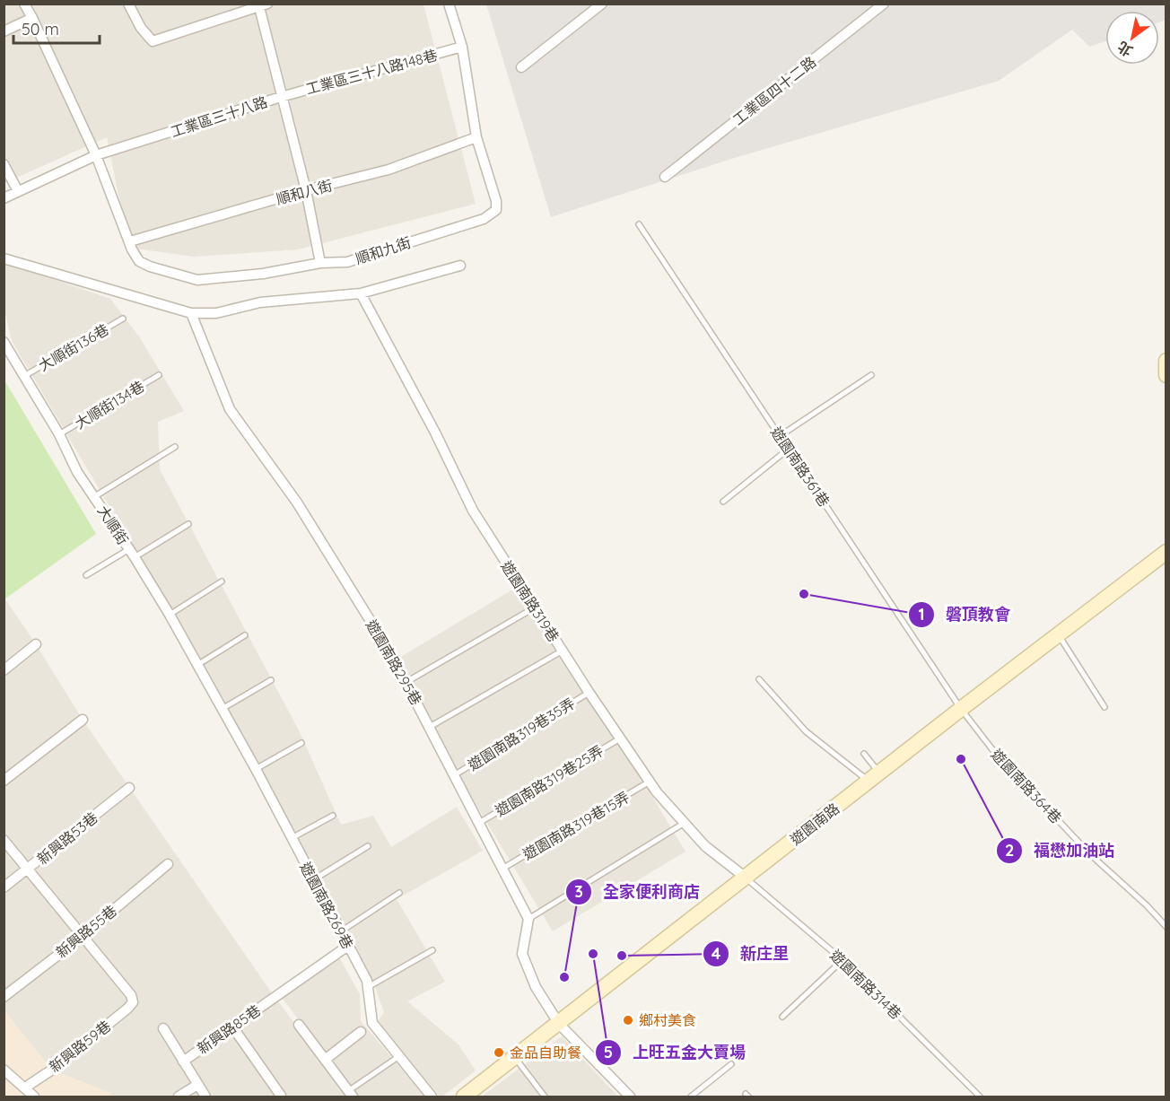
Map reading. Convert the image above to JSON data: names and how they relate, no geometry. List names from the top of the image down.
{
  "streets": {
    "street": [
      "工業區三十八路148巷",
      "工業區四十二路",
      "工業區三十八路",
      "順和八街",
      "順和九街",
      "大順街",
      "遊園南路319巷",
      "遊園南路295巷",
      "遊園南路",
      "新興路53巷",
      "遊園南路269巷",
      "新興路55巷",
      "新興路85巷",
      "新興路59巷"
    ],
    "lane": [
      "大順街136巷",
      "大順街134巷",
      "遊園南路361巷",
      "遊園南路319巷35弄",
      "遊園南路319巷25弄",
      "遊園南路364巷",
      "遊園南路319巷15弄",
      "遊園南路314巷"
    ]
  },
  "crossings": [
    ["工業區三十八路148巷", "工業區三十八路"],
    ["工業區三十八路148巷", "順和九街"],
    ["工業區三十八路", "順和九街"],
    ["順和八街", "順和九街"],
    ["大順街136巷", "大順街"],
    ["大順街134巷", "大順街"],
    ["遊園南路361巷", "遊園南路364巷"],
    ["遊園南路361巷", "遊園南路"],
    ["大順街", "遊園南路269巷"],
    ["遊園南路319巷", "遊園南路319巷35弄"],
    ["遊園南路319巷", "遊園南路319巷25弄"],
    ["遊園南路319巷", "遊園南路"],
    ["遊園南路319巷", "遊園南路319巷15弄"],
    ["遊園南路319巷", "遊園南路314巷"],
    ["遊園南路295巷", "遊園南路319巷35弄"],
    ["遊園南路295巷", "遊園南路319巷25弄"],
    ["遊園南路295巷", "遊園南路319巷15弄"],
    ["遊園南路364巷", "遊園南路"],
    ["遊園南路", "遊園南路314巷"],
    ["遊園南路269巷", "新興路85巷"],
    ["新興路55巷", "新興路59巷"]
  ],
  "places": [
    "磐頂教會",
    "福懋加油站",
    "上旺五金大賣場",
    "新庄里",
    "全家便利商店",
    "鄉村美食",
    "金品自助餐"
  ],
  "scale_bar": "50 m",
  "north": "bottom left"
}
